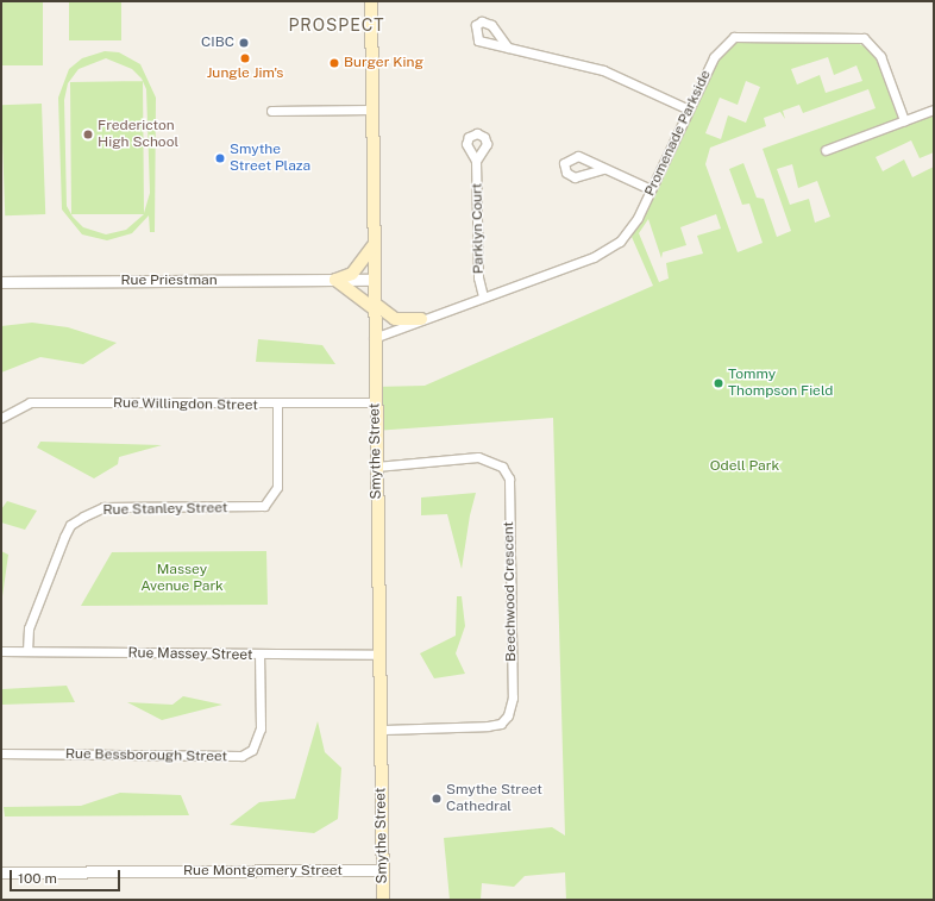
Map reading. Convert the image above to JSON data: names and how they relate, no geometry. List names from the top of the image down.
{
  "streets": {
    "main road": ["Smythe Street"],
    "street": [
      "Promenade Parkside",
      "Parklyn Court",
      "Rue Priestman",
      "Rue Willingdon Street",
      "Rue Stanley Street",
      "Beechwood Crescent",
      "Rue Massey Street",
      "Rue Bessborough Street",
      "Rue Montgomery Street"
    ]
  },
  "crossings": [
    ["Promenade Parkside", "Parklyn Court"],
    ["Promenade Parkside", "Smythe Street"],
    ["Rue Priestman", "Smythe Street"],
    ["Rue Willingdon Street", "Smythe Street"],
    ["Rue Willingdon Street", "Rue Stanley Street"],
    ["Smythe Street", "Beechwood Crescent"],
    ["Smythe Street", "Rue Massey Street"],
    ["Smythe Street", "Rue Montgomery Street"],
    ["Rue Stanley Street", "Rue Massey Street"],
    ["Rue Massey Street", "Rue Bessborough Street"]
  ],
  "districts": ["PROSPECT"],
  "parks": ["Odell Park", "Massey Avenue Park"],
  "places": [
    "CIBC",
    "Jungle Jim's",
    "Burger King",
    "Fredericton High School",
    "Smythe Street Plaza",
    "Tommy Thompson Field",
    "Smythe Street Cathedral"
  ],
  "scale_bar": "100 m"
}
